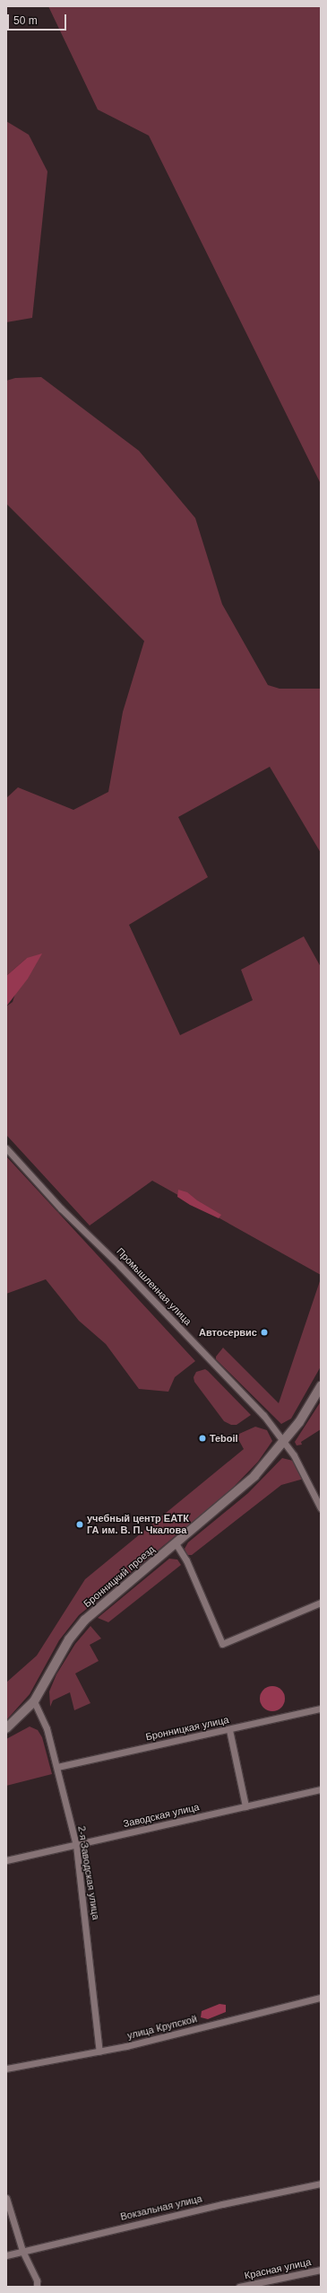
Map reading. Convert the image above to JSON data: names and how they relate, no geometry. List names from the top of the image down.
{
  "streets": {
    "main road": ["Бронницкий проезд"],
    "street": [
      "Промышленная улица",
      "Бронницкая улица",
      "Заводская улица",
      "2-я Заводская улица",
      "улица Крупской",
      "Вокзальная улица",
      "Красная улица"
    ]
  },
  "crossings": [
    ["Промышленная улица", "Бронницкий проезд"],
    ["Бронницкий проезд", "2-я Заводская улица"],
    ["Бронницкая улица", "2-я Заводская улица"],
    ["Заводская улица", "2-я Заводская улица"],
    ["2-я Заводская улица", "улица Крупской"]
  ],
  "places": ["Автосервис", "Teboil", "учебный центр ЕАТК ГА им. В. П. Чкалова"],
  "scale_bar": "50 m"
}
